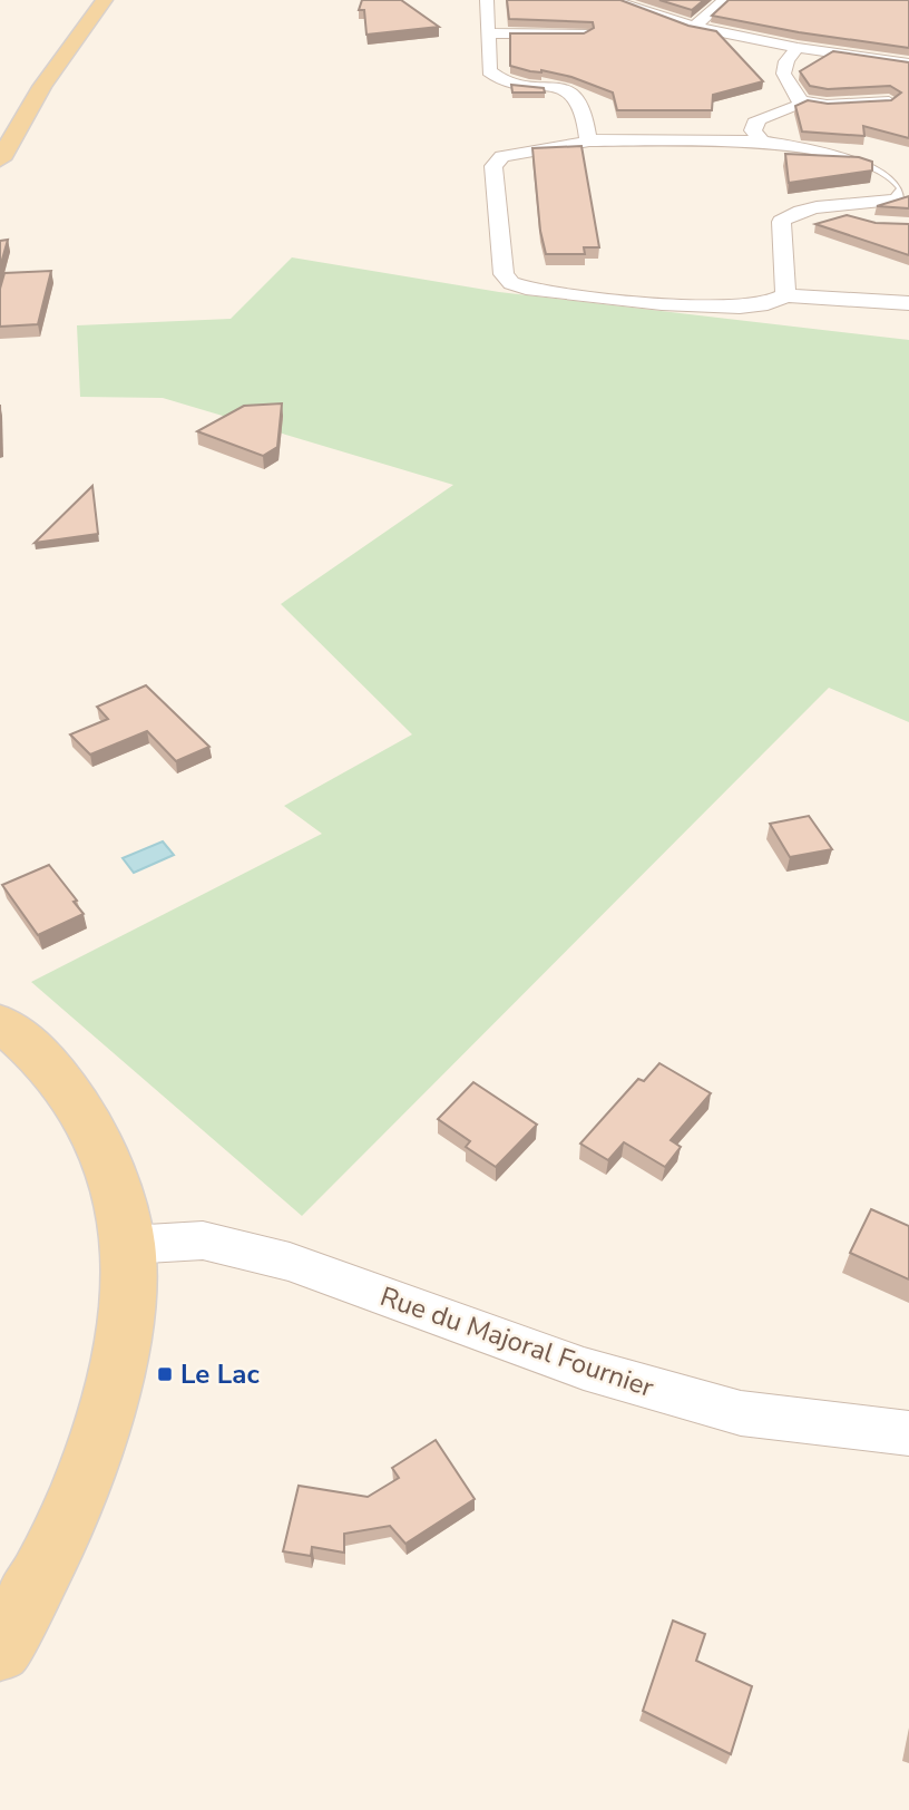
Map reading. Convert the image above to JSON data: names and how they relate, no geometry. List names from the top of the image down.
{
  "streets": {
    "street": ["Rue du Majoral Fournier"]
  },
  "places": {
    "transit": ["Le Lac"]
  }
}
